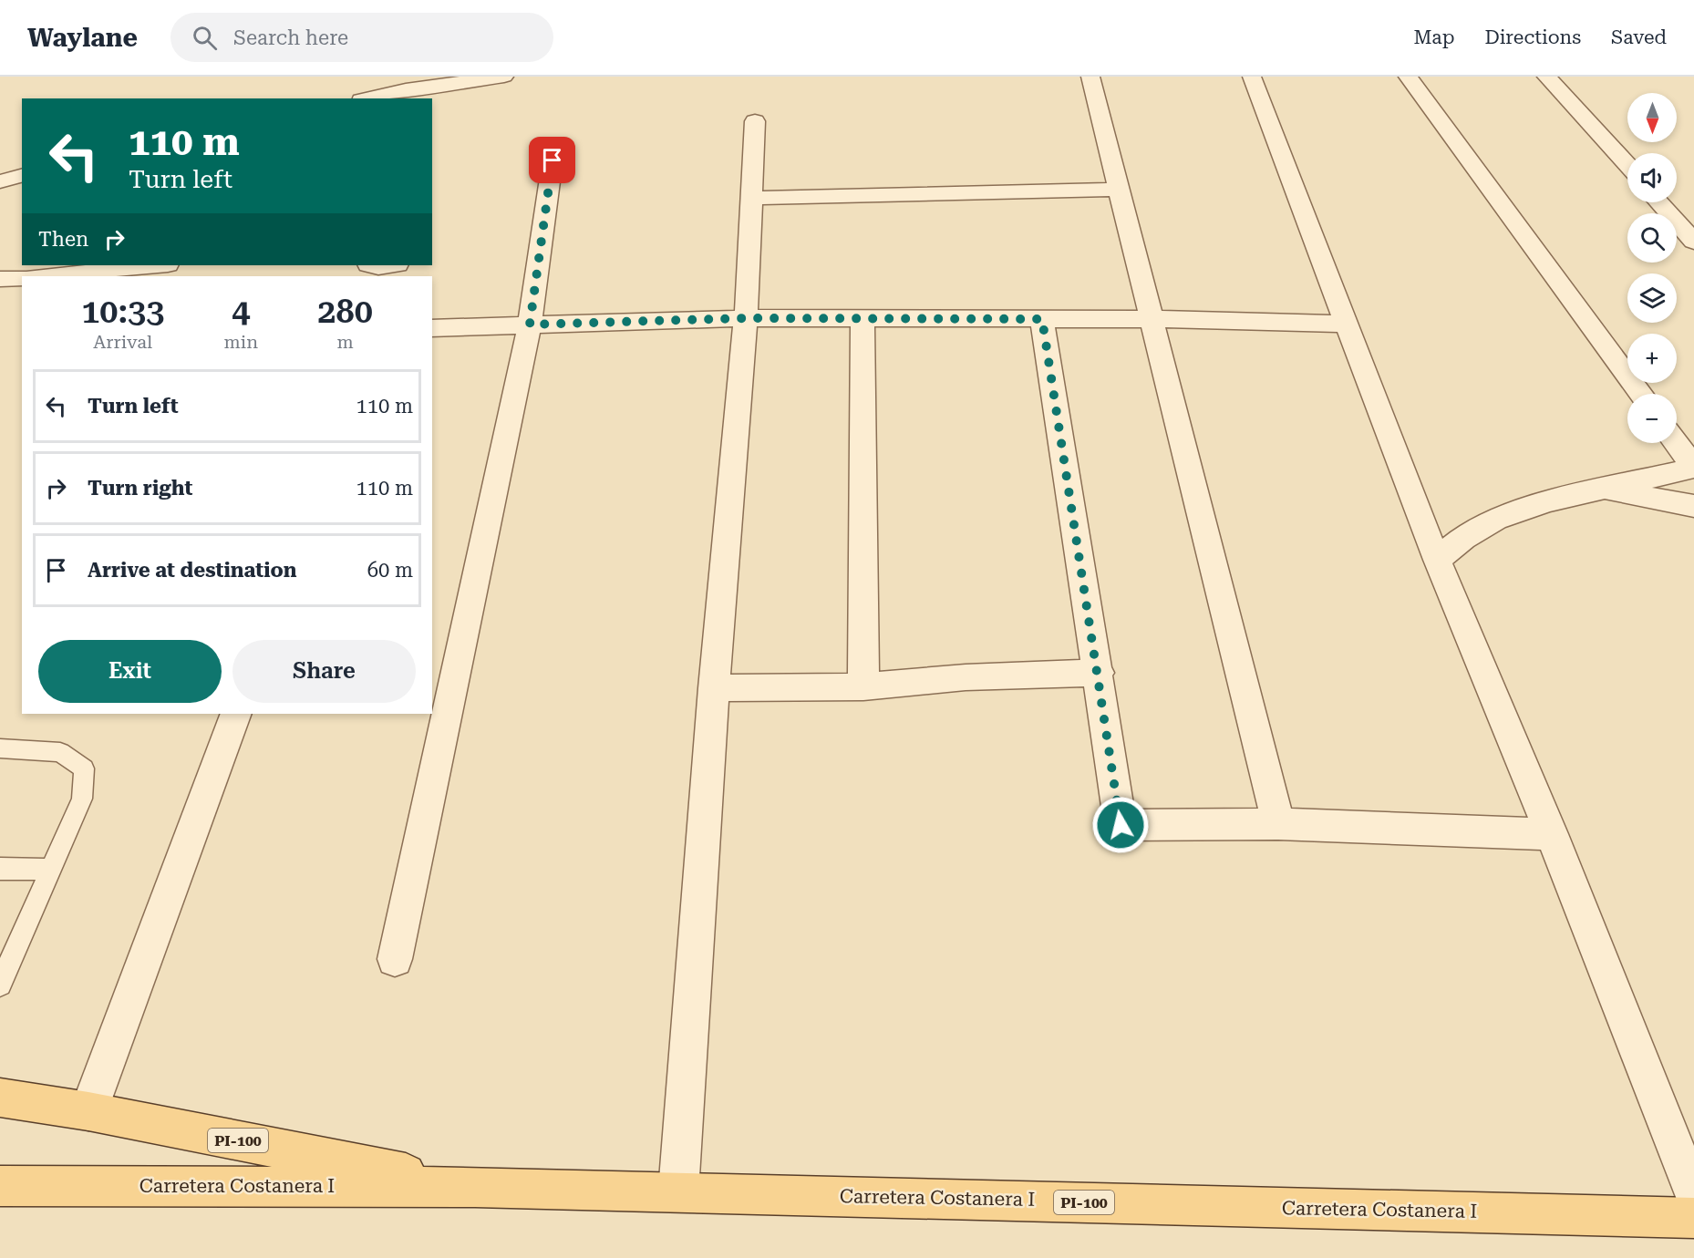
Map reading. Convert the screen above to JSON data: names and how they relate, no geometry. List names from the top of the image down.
{
  "streets": {
    "main road": ["PI-100", "Carretera Costanera I"]
  },
  "north": "bottom",
  "page": {
    "header": "Waylane",
    "search": "Search here",
    "nav": ["Map", "Directions", "Saved"],
    "map_buttons": ["+", "−"],
    "turn": ["110 m", "Turn left"],
    "then": "Then",
    "eta": [
      "10:33",
      "Arrival",
      "4",
      "min",
      "280",
      "m"
    ],
    "list": [
      {
        "name": "Turn left",
        "value": "110 m"
      },
      {
        "name": "Turn right",
        "value": "110 m"
      },
      {
        "name": "Arrive at destination",
        "value": "60 m"
      }
    ],
    "buttons": ["Exit", "Share"]
  }
}
